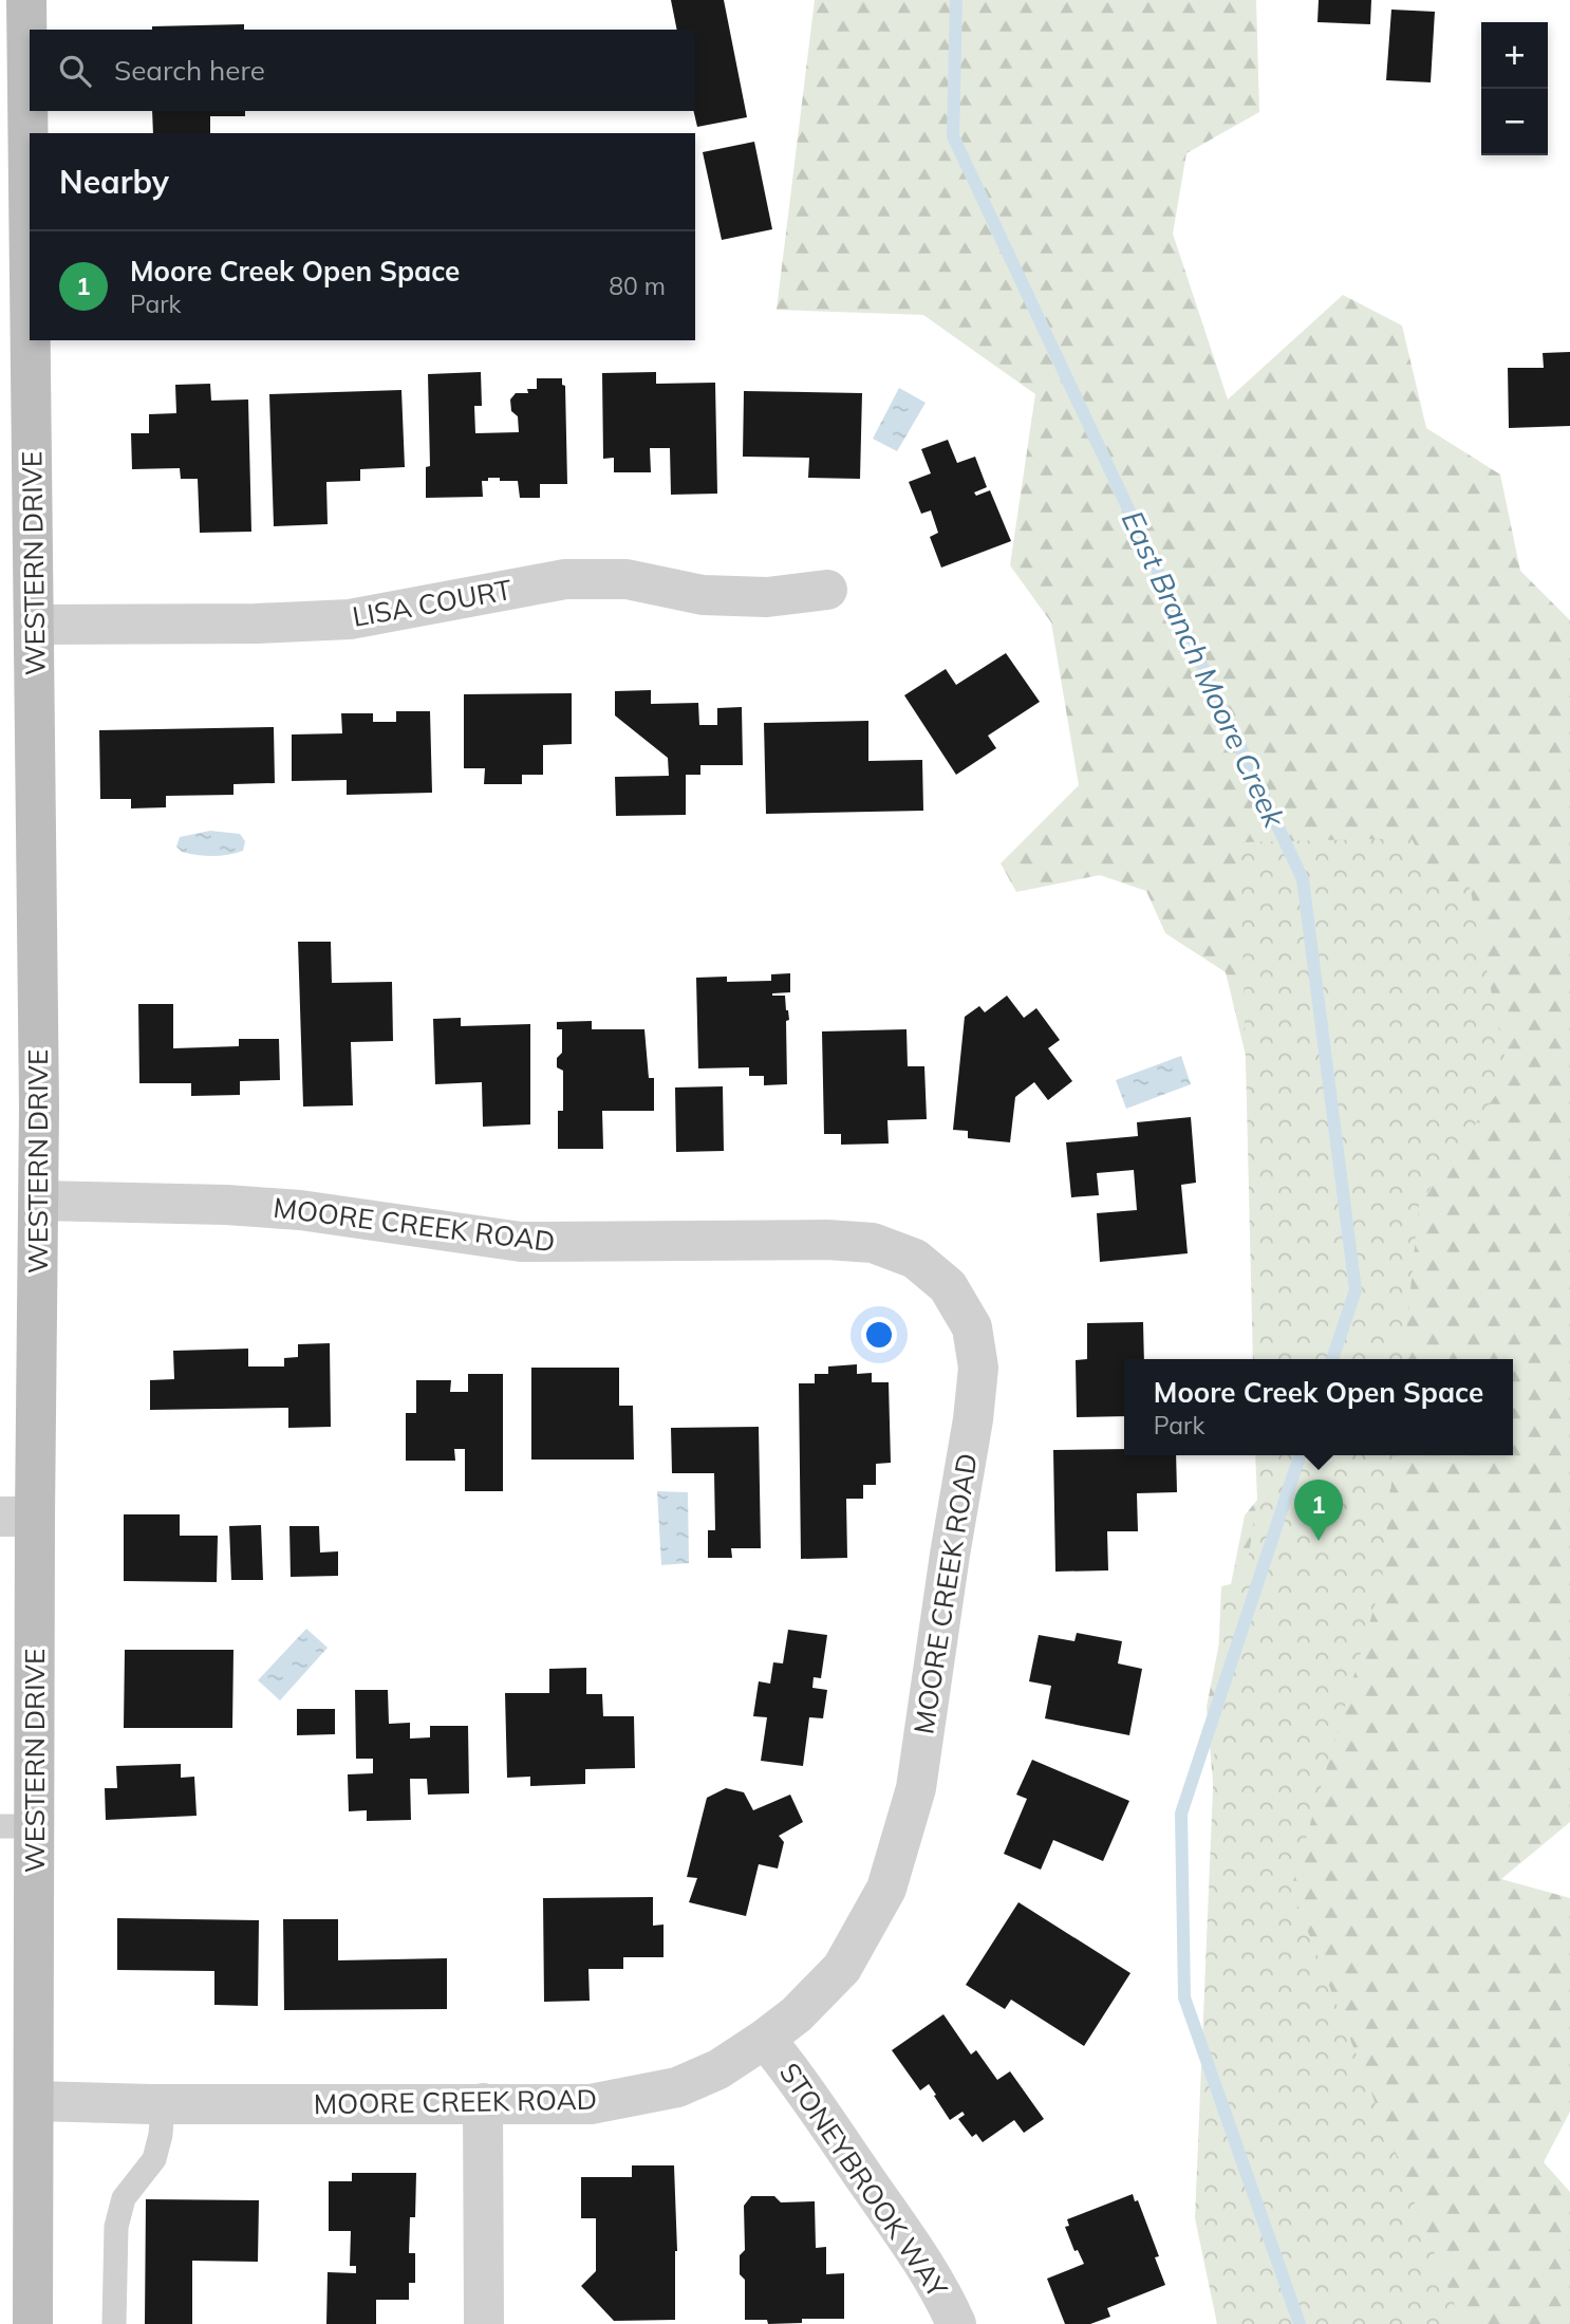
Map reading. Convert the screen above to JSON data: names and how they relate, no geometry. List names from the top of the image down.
{
  "streets": {
    "street": [
      "WESTERN DRIVE",
      "LISA COURT",
      "MOORE CREEK ROAD",
      "STONEYBROOK WAY"
    ]
  },
  "crossings": [
    ["WESTERN DRIVE", "LISA COURT"],
    ["WESTERN DRIVE", "MOORE CREEK ROAD"],
    ["MOORE CREEK ROAD", "STONEYBROOK WAY"]
  ],
  "water": ["East Branch Moore Creek"],
  "page": {
    "map_buttons": ["+", "−"],
    "search": "Search here",
    "heading": "Nearby",
    "list": [
      {
        "mark": "1",
        "name": "Moore Creek Open Space",
        "note": "Park",
        "value": "80 m"
      }
    ],
    "popup": ["Moore Creek Open Space", "Park"],
    "pins": "1"
  }
}
